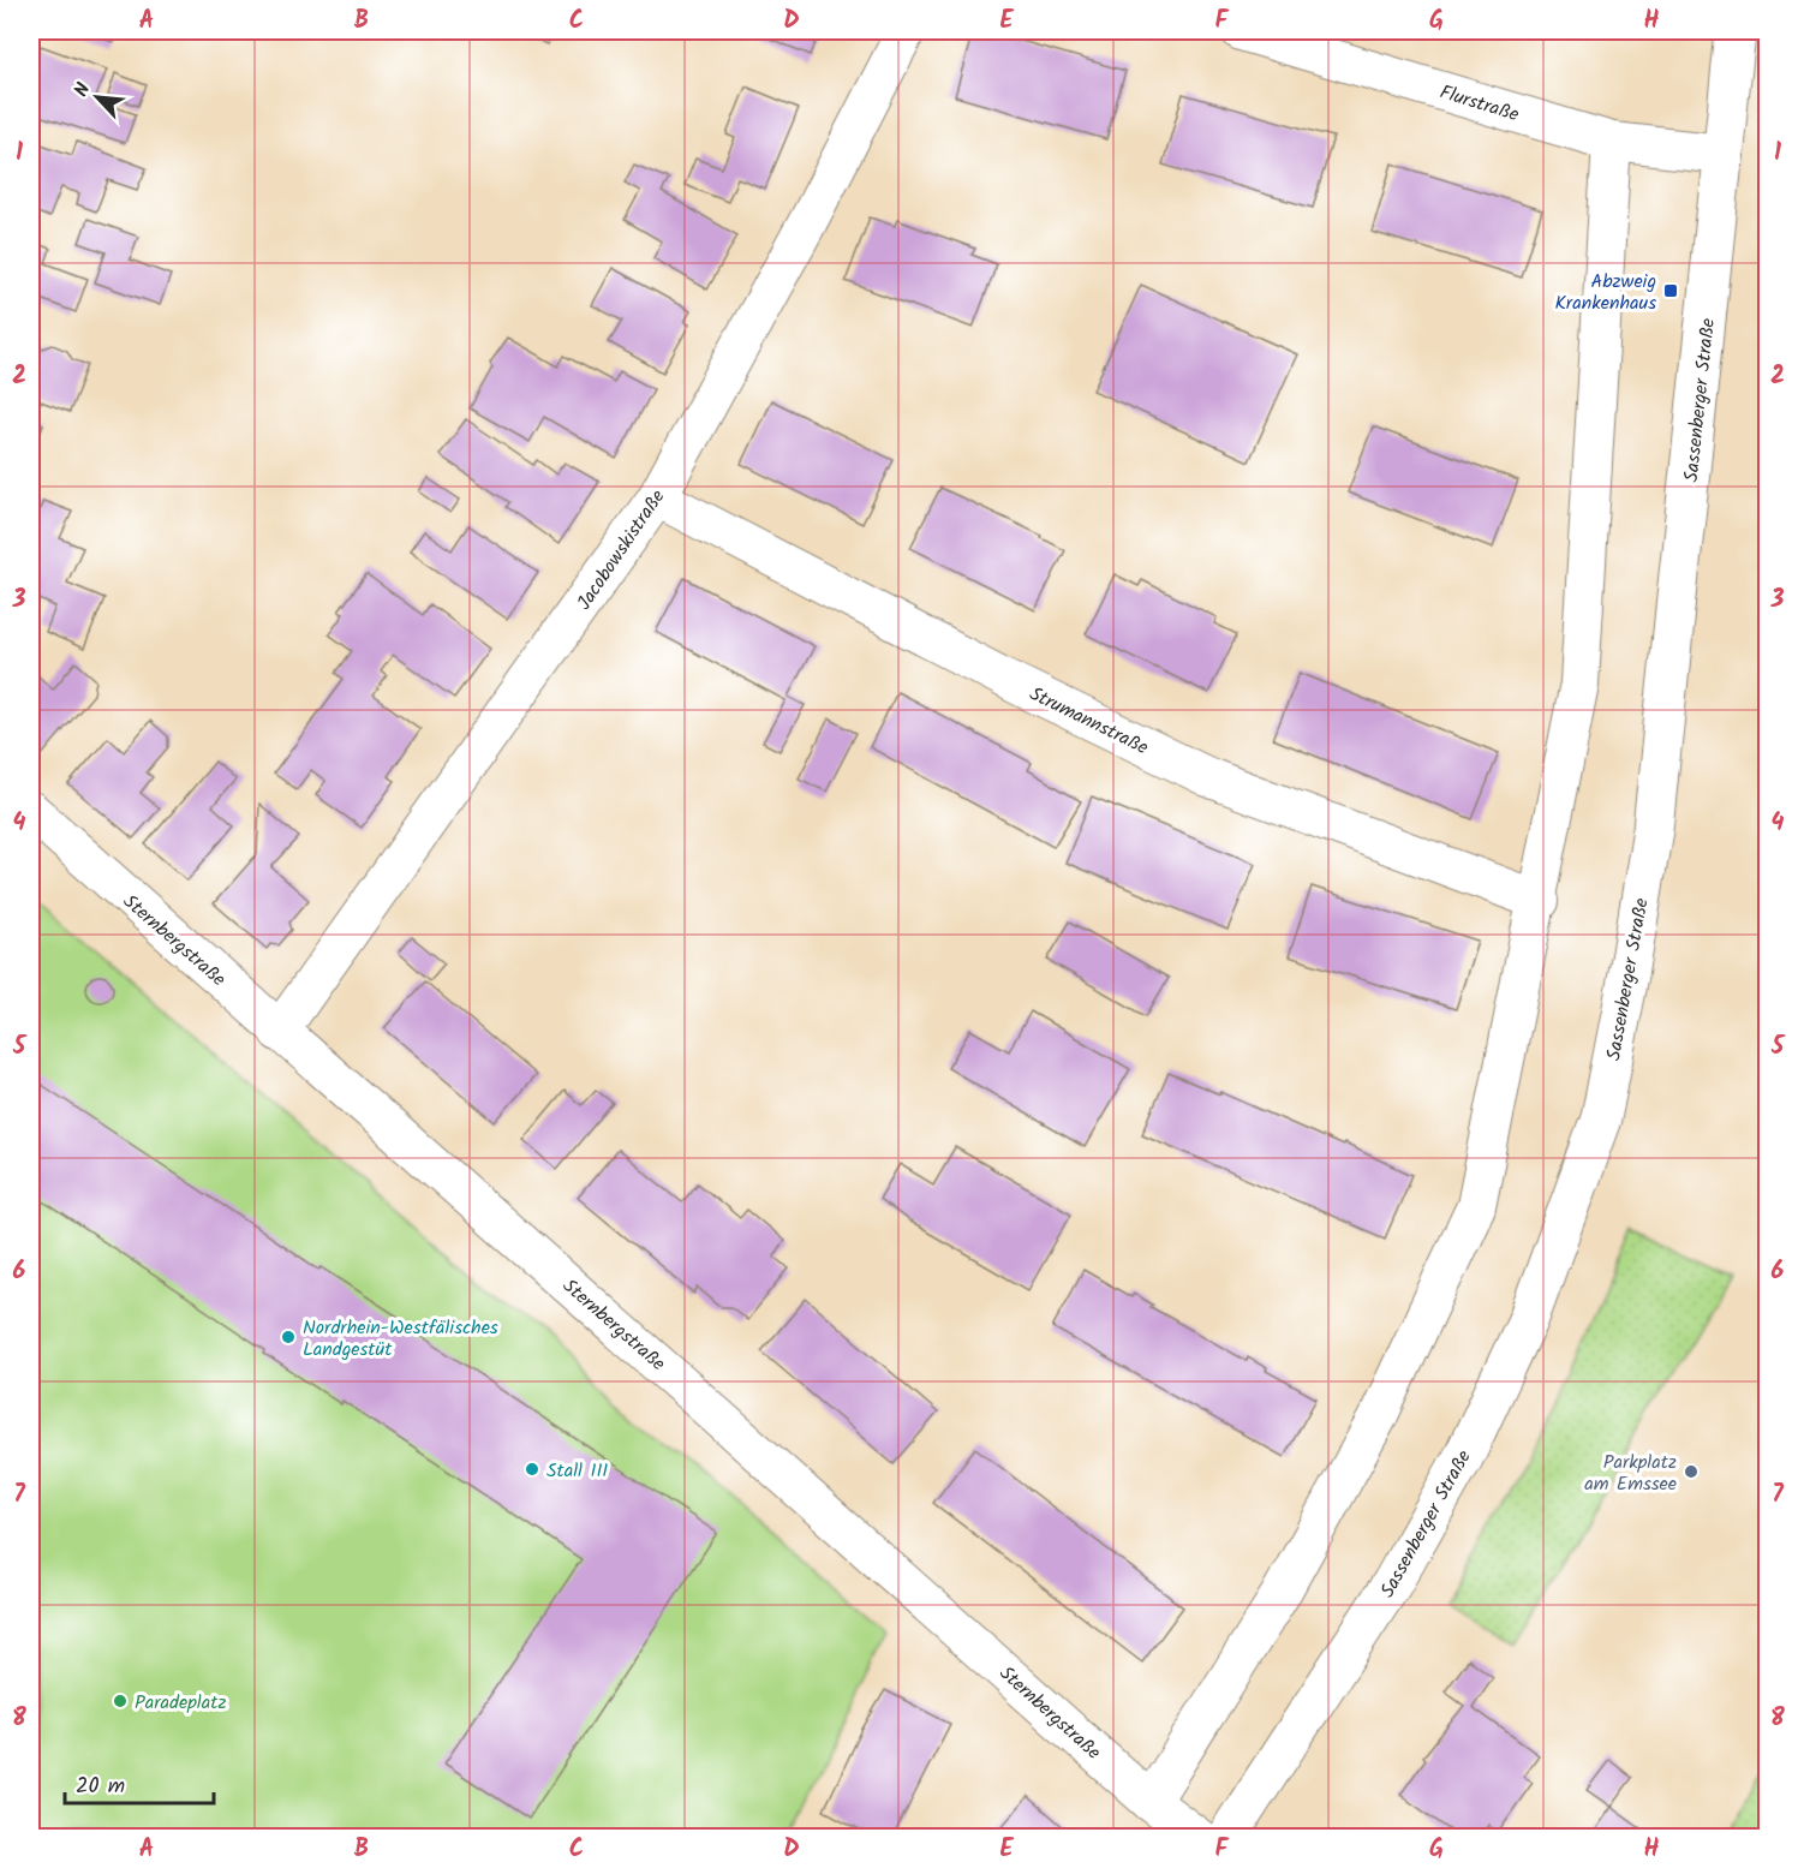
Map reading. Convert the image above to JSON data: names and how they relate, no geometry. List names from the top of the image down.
{
  "streets": {
    "street": [
      "Flurstraße",
      "Sassenberger Straße",
      "Jacobowskistraße",
      "Strumannstraße",
      "Sternbergstraße"
    ]
  },
  "crossings": [
    ["Flurstraße", "Sassenberger Straße"],
    ["Jacobowskistraße", "Strumannstraße"],
    ["Jacobowskistraße", "Sternbergstraße"]
  ],
  "places": {
    "transit": ["Abzweig Krankenhaus"],
    "other": [
      "Nordrhein-Westfälisches Landgestüt",
      "Stall III",
      "Parkplatz am Emssee",
      "Paradeplatz"
    ]
  },
  "scale_bar": "20 m",
  "north": "top left",
  "grid": {
    "columns": [
      "A",
      "B",
      "C",
      "D",
      "E",
      "F",
      "G",
      "H"
    ],
    "rows": [
      "1",
      "2",
      "3",
      "4",
      "5",
      "6",
      "7",
      "8"
    ]
  }
}
